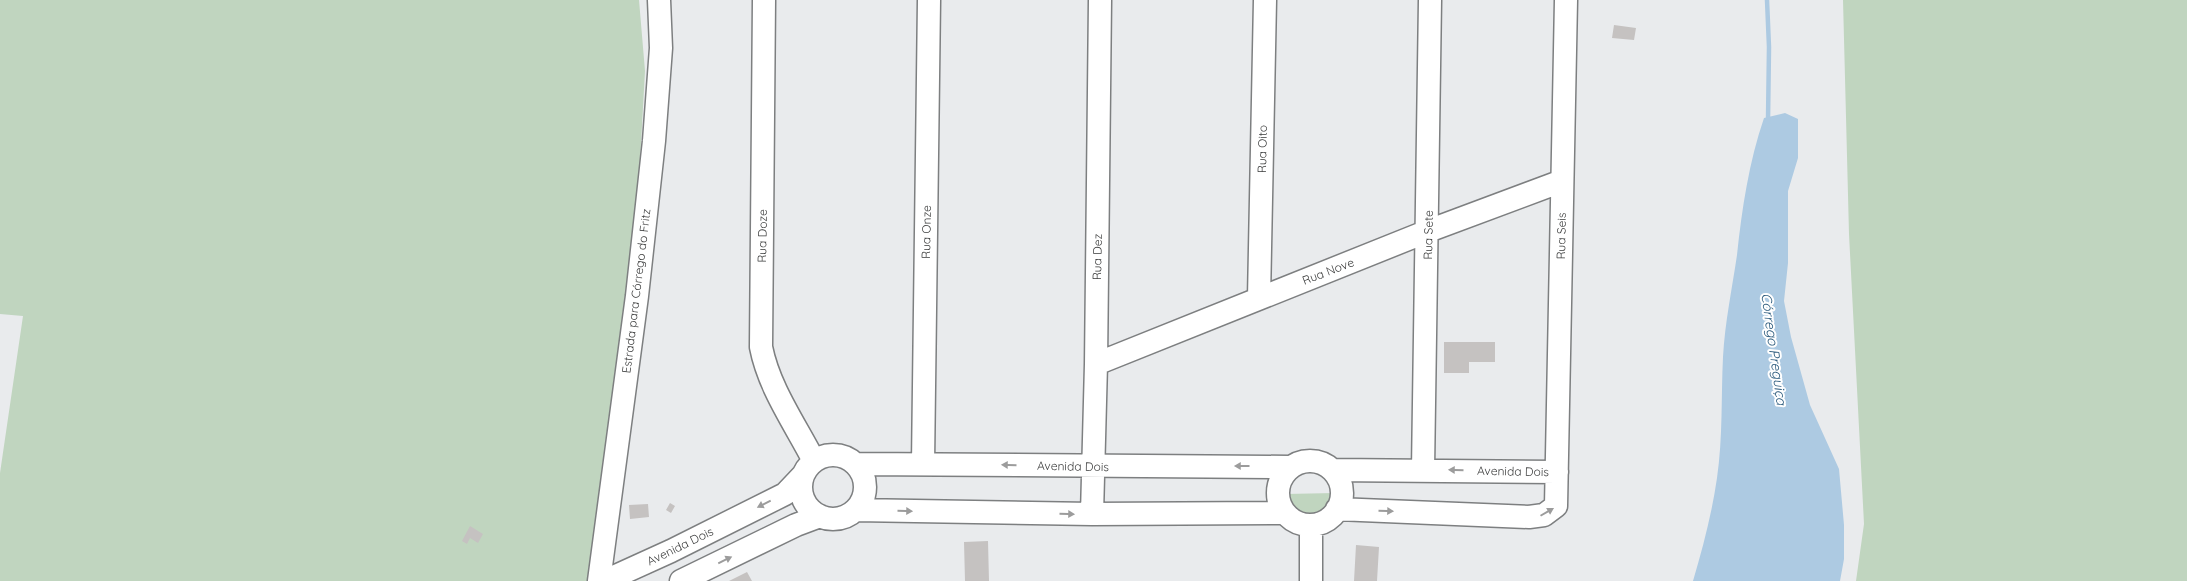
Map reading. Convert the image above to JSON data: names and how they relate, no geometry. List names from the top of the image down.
{
  "streets": {
    "street": [
      "Rua Oito",
      "Rua Onze",
      "Rua Sete",
      "Rua Doze",
      "Rua Seis",
      "Rua Dez",
      "Rua Nove",
      "Estrada para Córrego do Fritz",
      "Avenida Dois"
    ]
  },
  "crossings": [
    ["Rua Oito", "Rua Nove"],
    ["Rua Onze", "Avenida Dois"],
    ["Rua Sete", "Rua Nove"],
    ["Rua Sete", "Avenida Dois"],
    ["Rua Doze", "Avenida Dois"],
    ["Rua Seis", "Rua Nove"],
    ["Rua Seis", "Avenida Dois"],
    ["Rua Dez", "Rua Nove"],
    ["Rua Dez", "Avenida Dois"]
  ],
  "water": ["Córrego Preguiça"]
}
